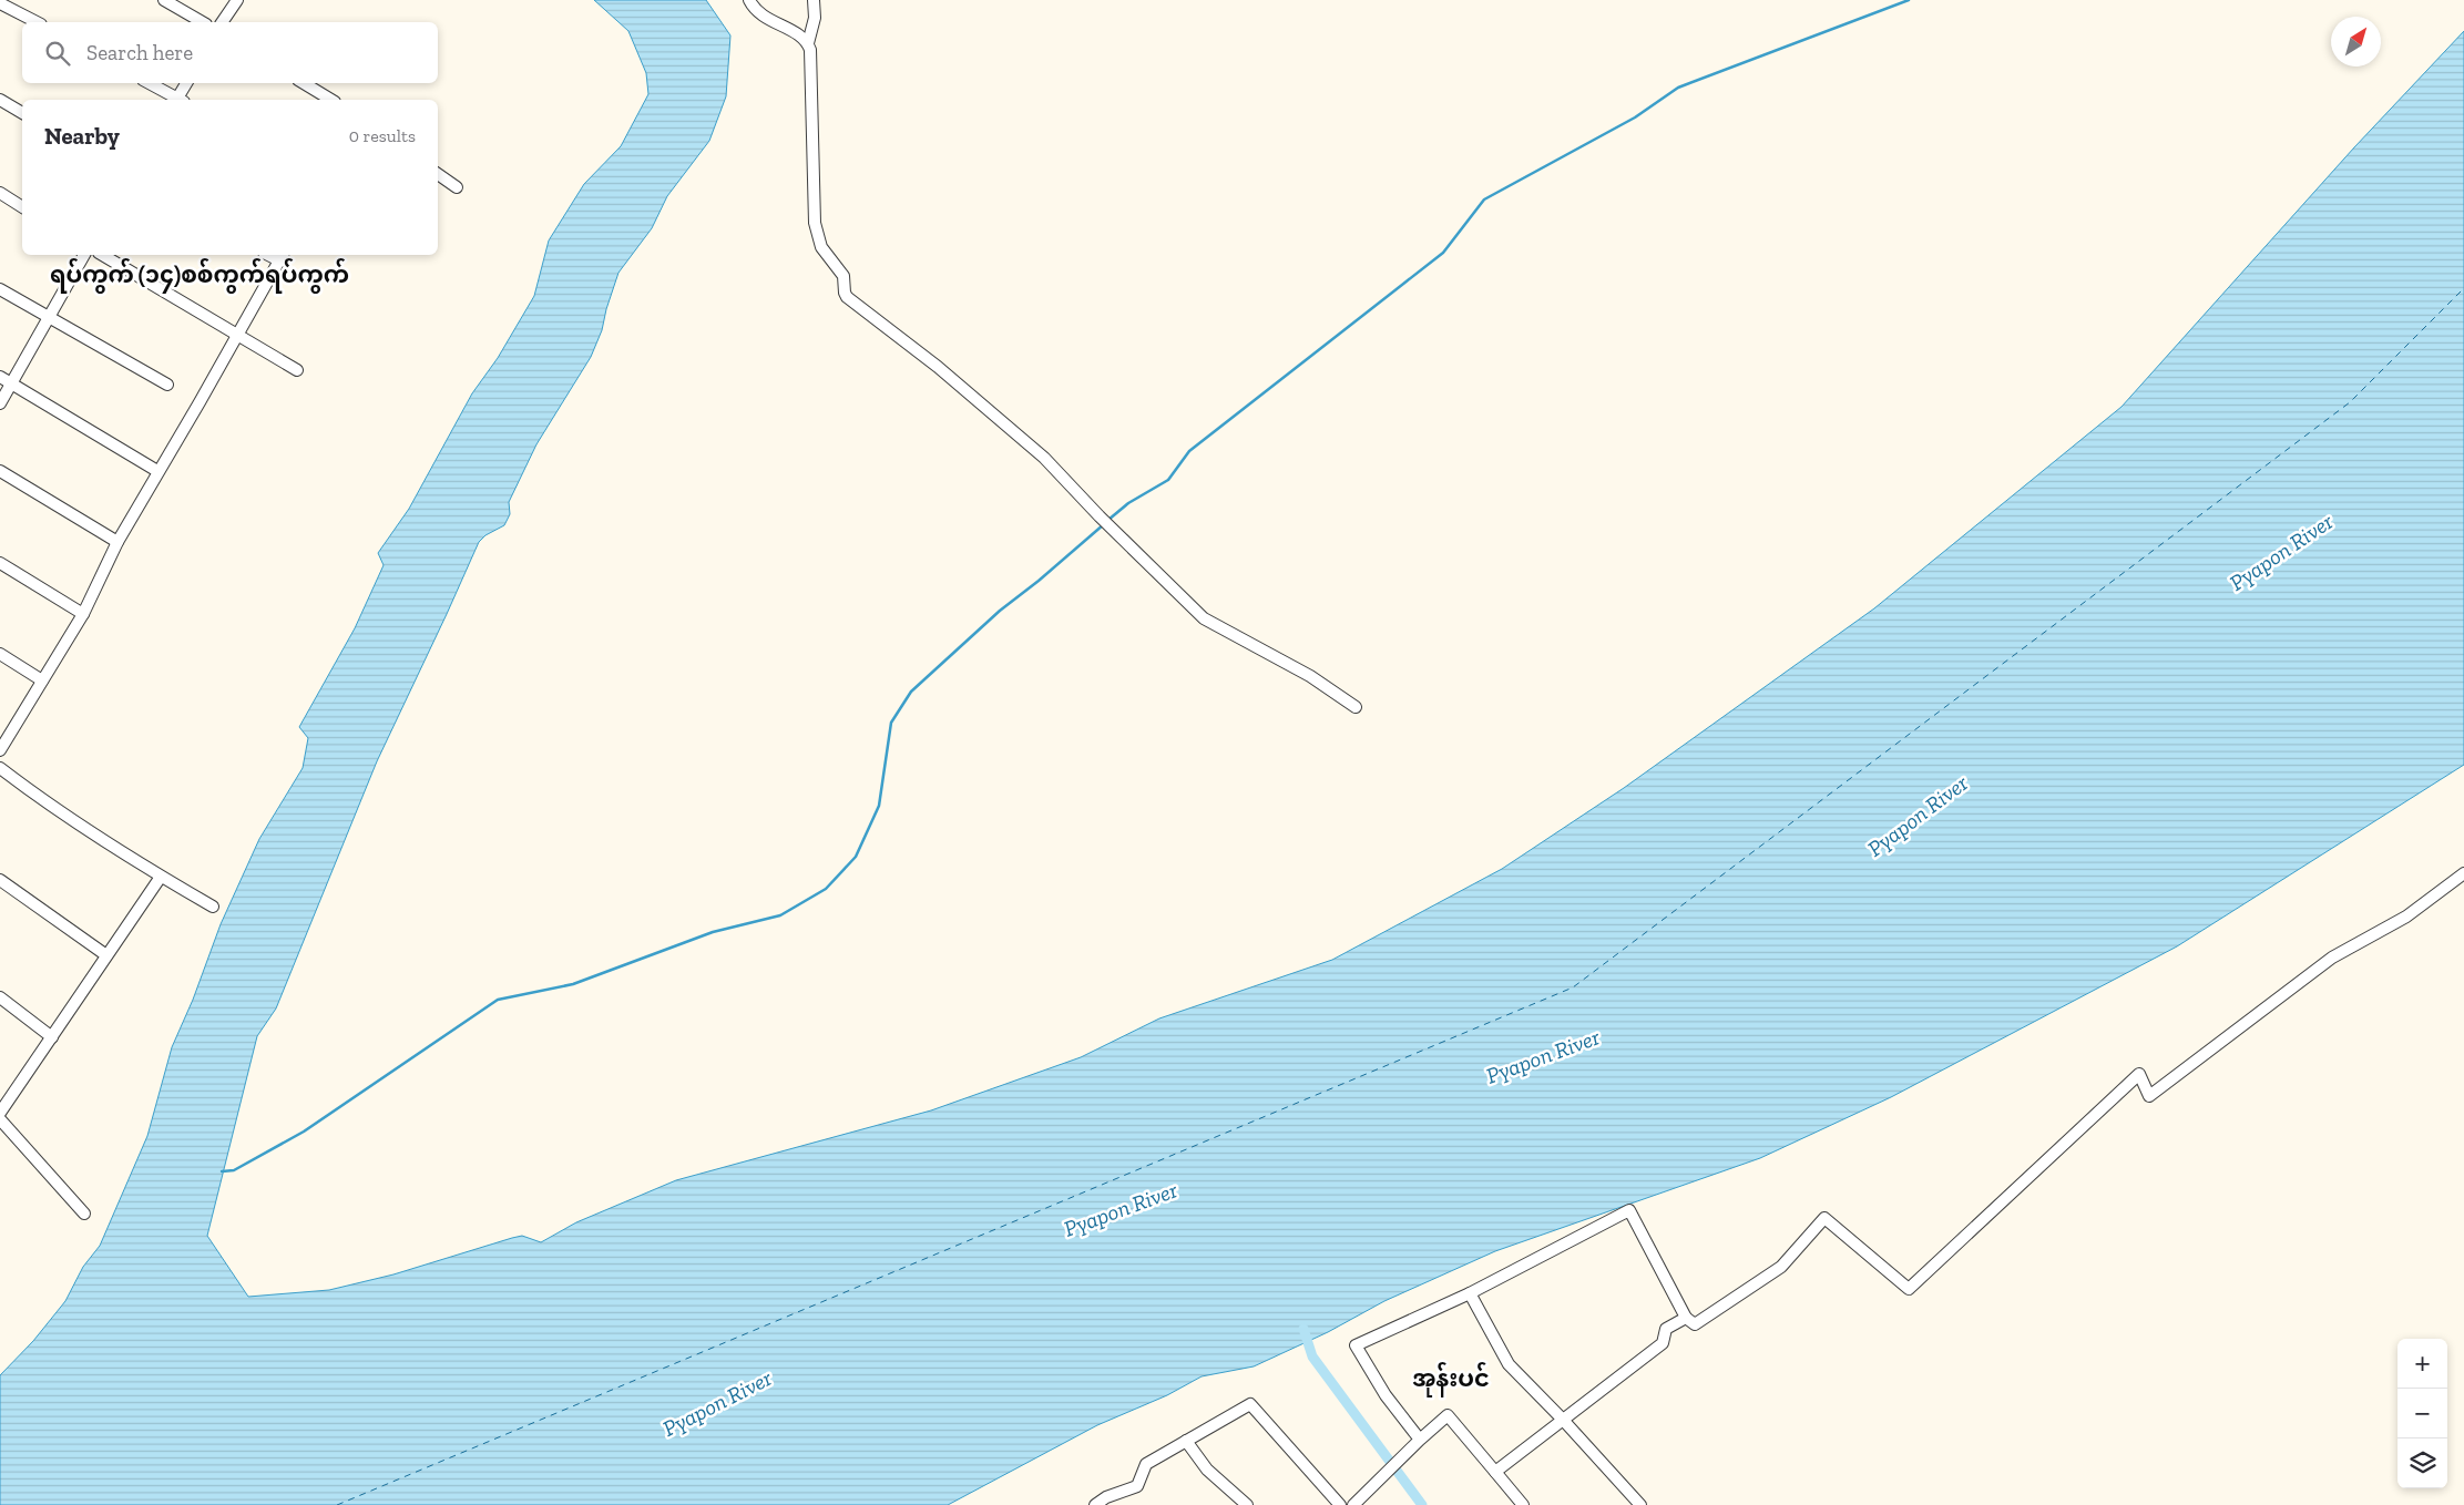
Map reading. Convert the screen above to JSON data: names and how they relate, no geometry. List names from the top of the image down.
{
  "districts": ["ရပ်ကွက် (၁၄)စစ်ကွက်ရပ်ကွက်", "အုန်းပင်"],
  "water": ["Pyapon River"],
  "north": "top right",
  "page": {
    "search": "Search here",
    "heading": ["Nearby", "0 results"],
    "map_buttons": ["+", "−"]
  }
}
